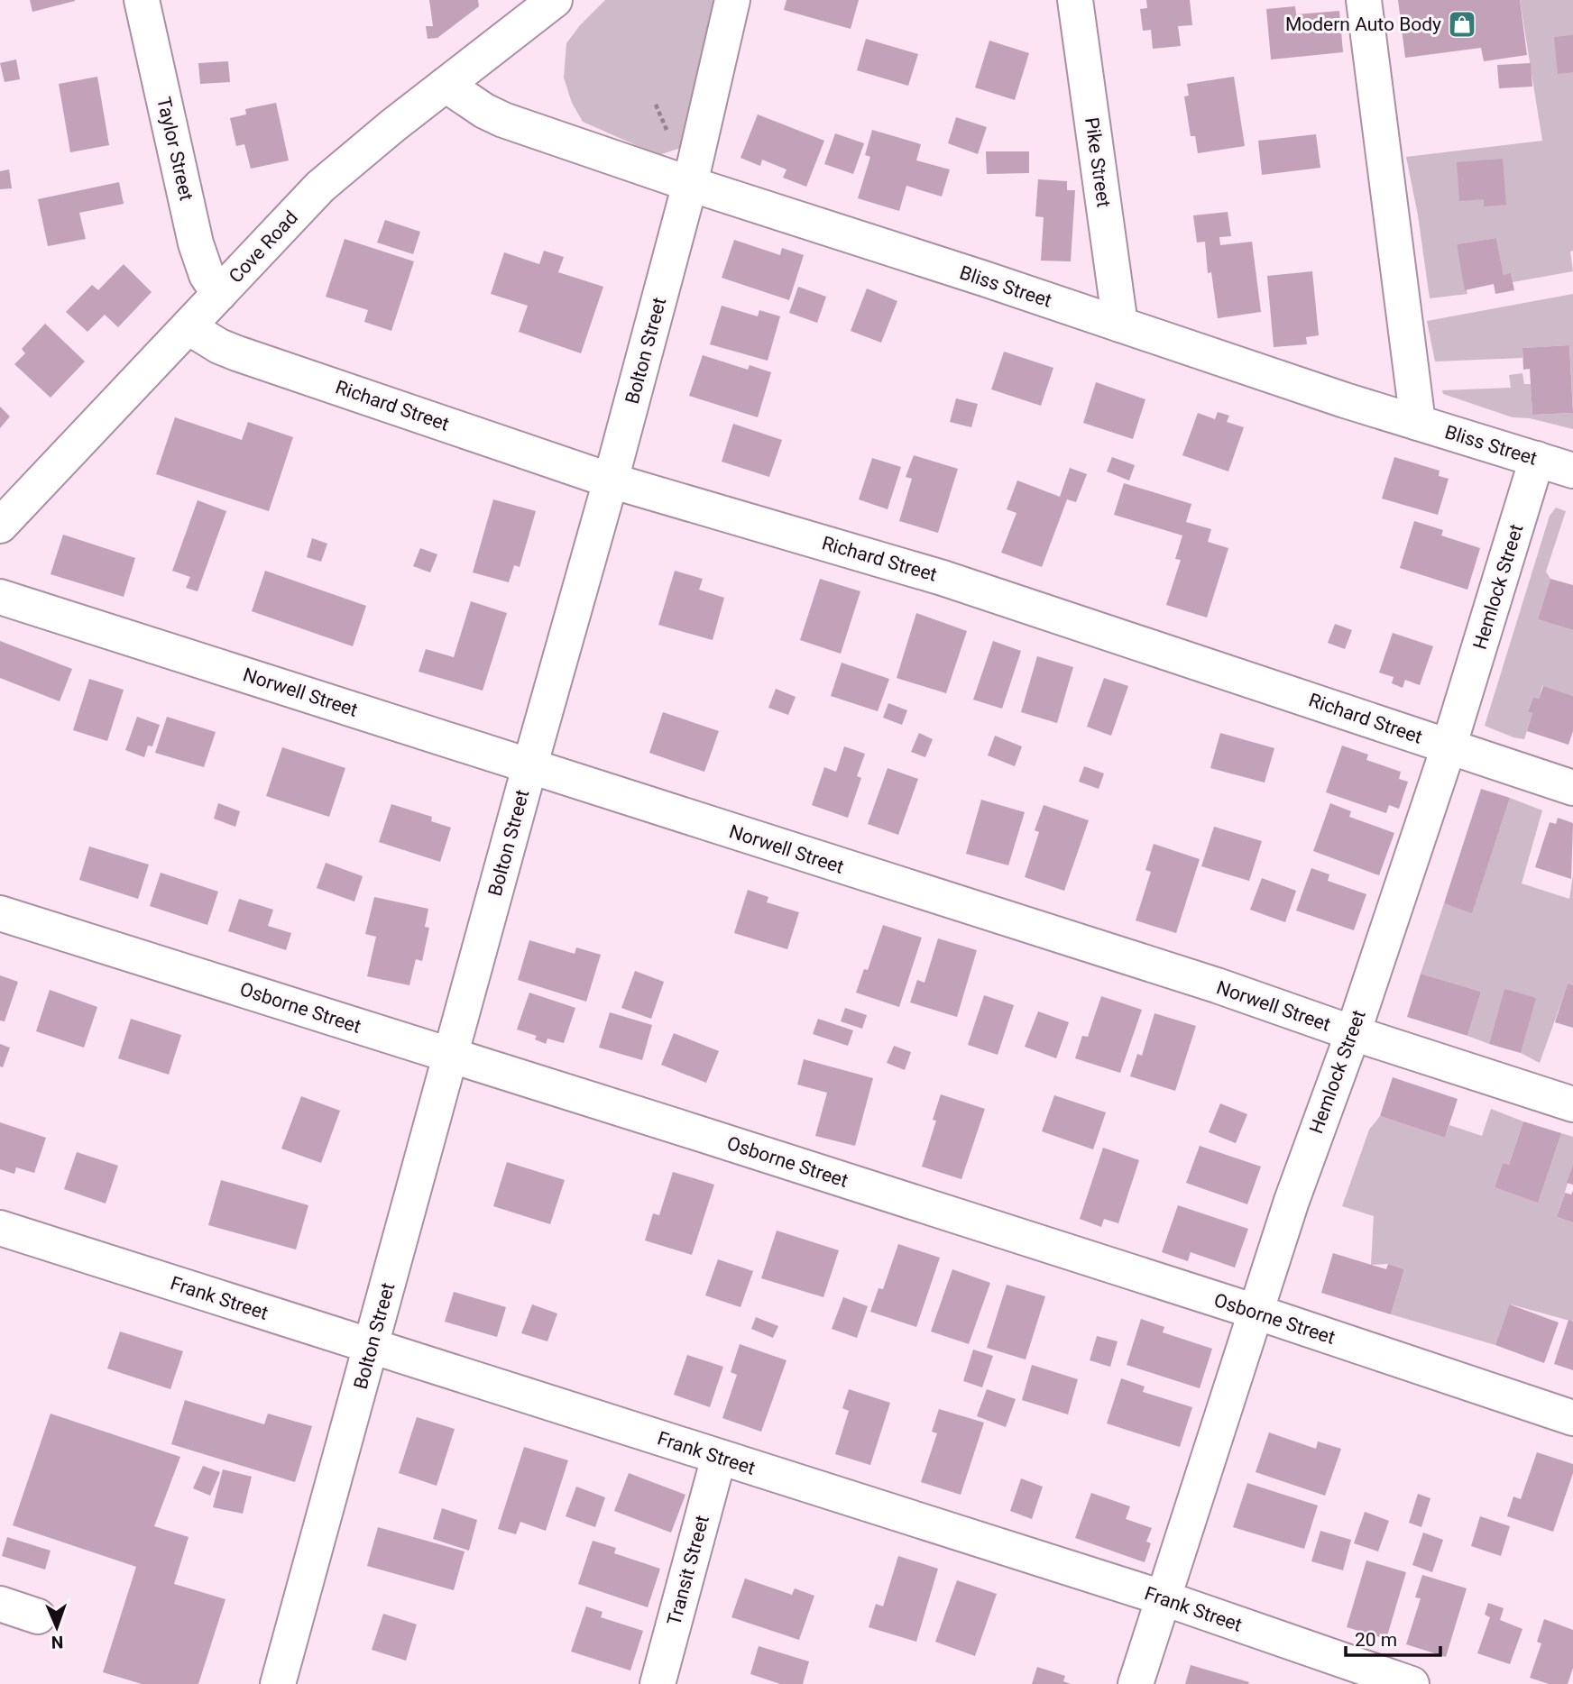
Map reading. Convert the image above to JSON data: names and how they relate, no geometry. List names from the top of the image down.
{
  "streets": {
    "street": [
      "Taylor Street",
      "Pike Street",
      "Cove Road",
      "Bliss Street",
      "Bolton Street",
      "Richard Street",
      "Hemlock Street",
      "Norwell Street",
      "Osborne Street",
      "Frank Street",
      "Transit Street"
    ]
  },
  "crossings": [
    ["Taylor Street", "Cove Road"],
    ["Pike Street", "Bliss Street"],
    ["Cove Road", "Bliss Street"],
    ["Cove Road", "Richard Street"],
    ["Bliss Street", "Bolton Street"],
    ["Bliss Street", "Hemlock Street"],
    ["Bolton Street", "Richard Street"],
    ["Bolton Street", "Norwell Street"],
    ["Bolton Street", "Osborne Street"],
    ["Bolton Street", "Frank Street"],
    ["Richard Street", "Hemlock Street"],
    ["Hemlock Street", "Norwell Street"],
    ["Hemlock Street", "Osborne Street"],
    ["Hemlock Street", "Frank Street"],
    ["Frank Street", "Transit Street"]
  ],
  "places": {
    "shop": ["Modern Auto Body"]
  },
  "scale_bar": "20 m",
  "north": "bottom"
}
